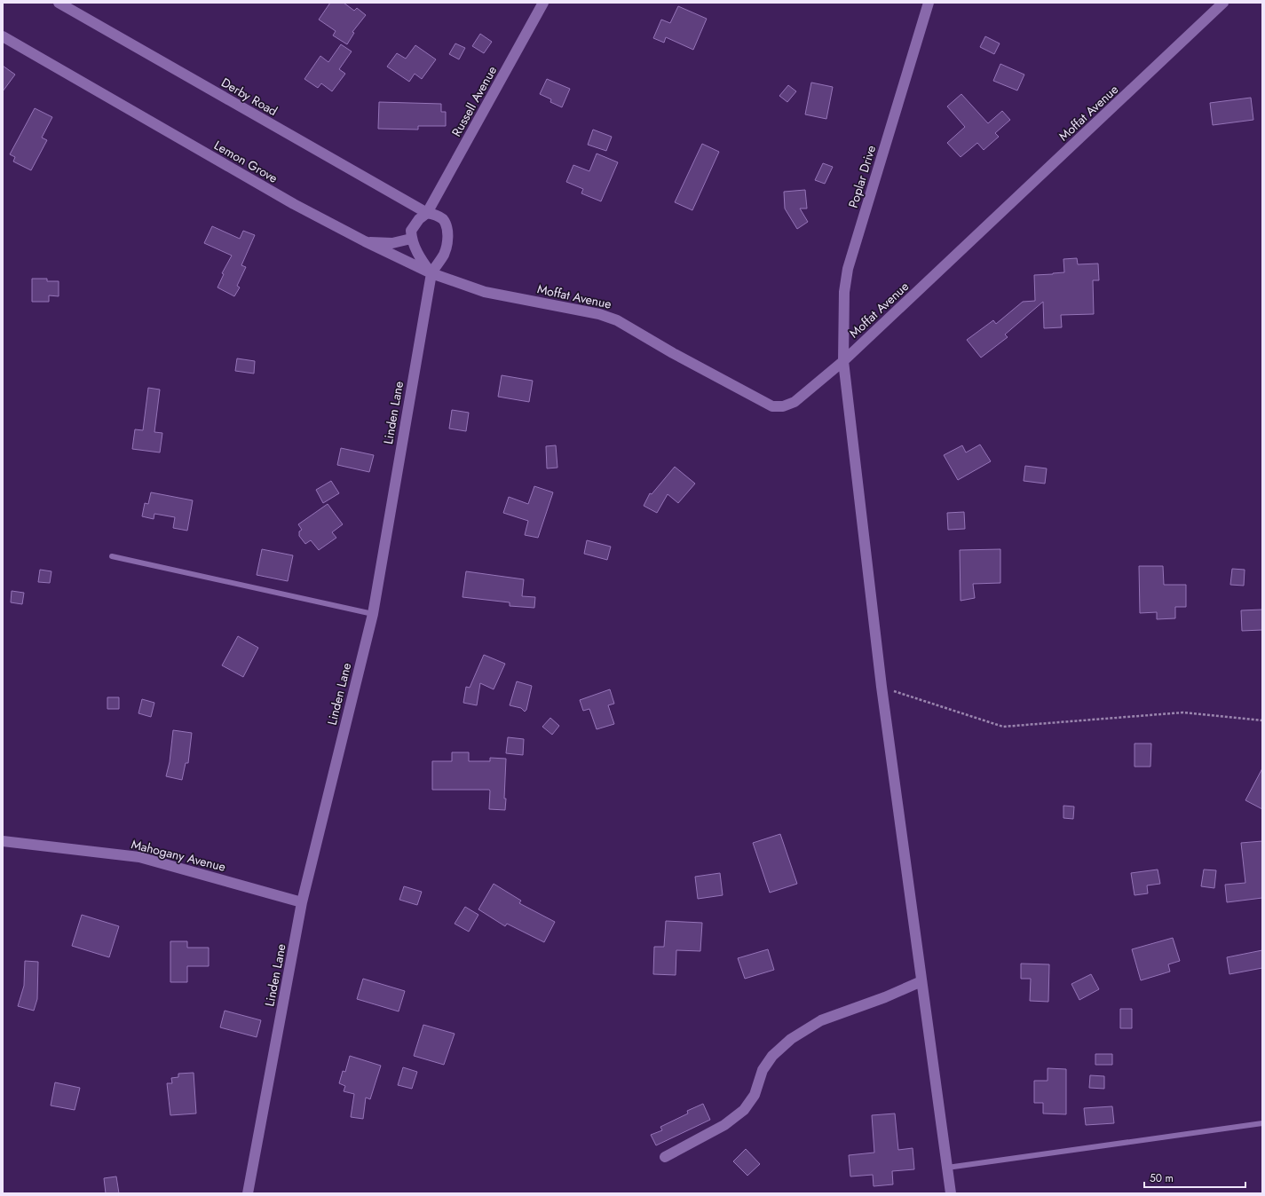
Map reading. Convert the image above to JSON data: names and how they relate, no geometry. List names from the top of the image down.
{
  "streets": {
    "street": [
      "Derby Road",
      "Russell Avenue",
      "Moffat Avenue",
      "Lemon Grove",
      "Poplar Drive",
      "Linden Lane",
      "Mahogany Avenue"
    ]
  },
  "crossings": [
    ["Derby Road", "Russell Avenue"],
    ["Derby Road", "Linden Lane"],
    ["Russell Avenue", "Linden Lane"],
    ["Moffat Avenue", "Lemon Grove"],
    ["Moffat Avenue", "Poplar Drive"],
    ["Lemon Grove", "Linden Lane"],
    ["Linden Lane", "Mahogany Avenue"]
  ],
  "scale_bar": "50 m"
}
